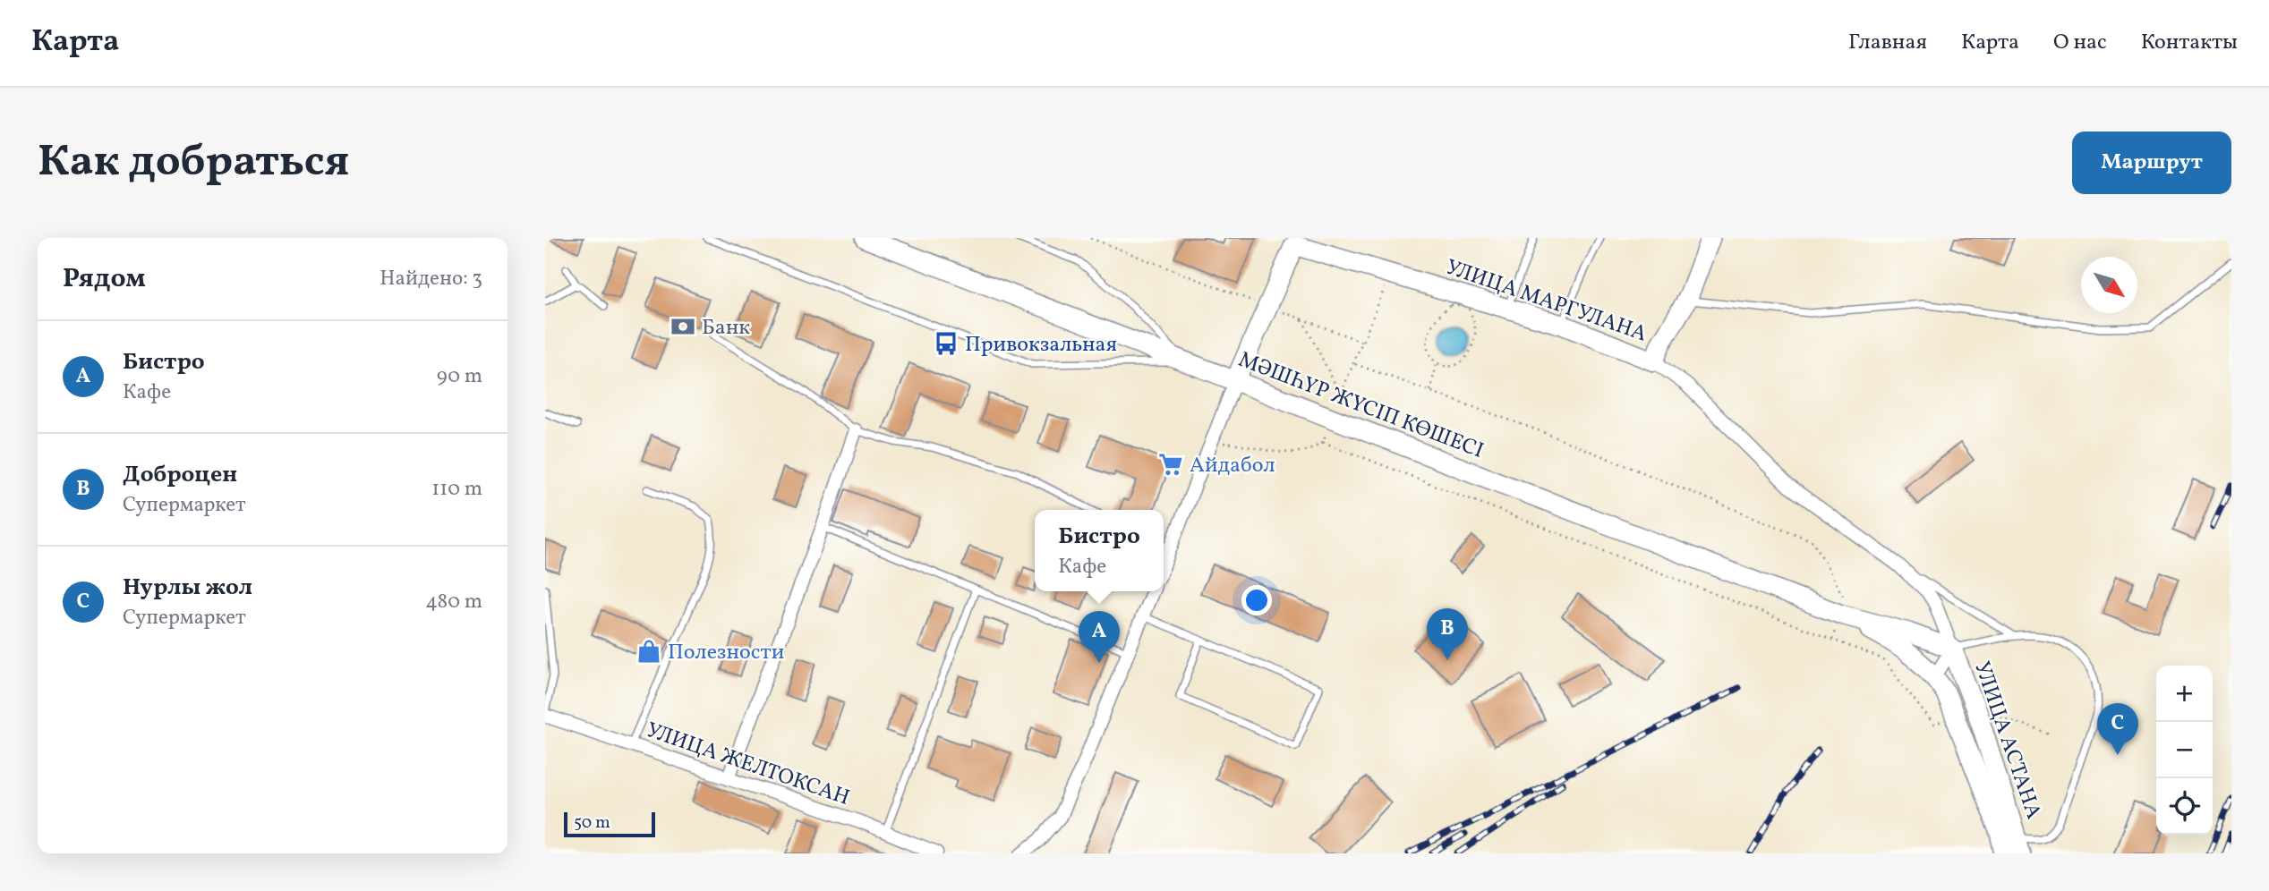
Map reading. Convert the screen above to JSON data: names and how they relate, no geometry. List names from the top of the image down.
{
  "streets": {
    "main road": ["УЛИЦА МАРГУЛАНА", "МӘШҺҮР ЖҮСІП КӨШЕСІ", "УЛИЦА АСТАНА"],
    "street": ["УЛИЦА ЖЕЛТОКСАН"]
  },
  "crossings": [
    ["МӘШҺҮР ЖҮСІП КӨШЕСІ", "УЛИЦА АСТАНА"]
  ],
  "places": {
    "bank": ["Банк"],
    "bus stop": ["Привокзальная"],
    "supermarket": ["Айдабол"],
    "shop": ["Полезности"]
  },
  "scale_bar": "50 m",
  "north": "bottom right",
  "page": {
    "header": "Карта",
    "nav": [
      "Главная",
      "Карта",
      "О нас",
      "Контакты"
    ],
    "buttons": "Маршрут",
    "title": "Как добраться",
    "heading": ["Рядом", "Найдено: 3"],
    "list": [
      {
        "mark": "A",
        "name": "Бистро",
        "note": "Кафе",
        "value": "90 m"
      },
      {
        "mark": "B",
        "name": "Доброцен",
        "note": "Супермаркет",
        "value": "110 m"
      },
      {
        "mark": "C",
        "name": "Нурлы жол",
        "note": "Супермаркет",
        "value": "480 m"
      }
    ],
    "popup": ["Бистро", "Кафе"],
    "pins": ["B", "A", "C"],
    "map_buttons": ["+", "−"],
    "scale": "50 m"
  }
}
